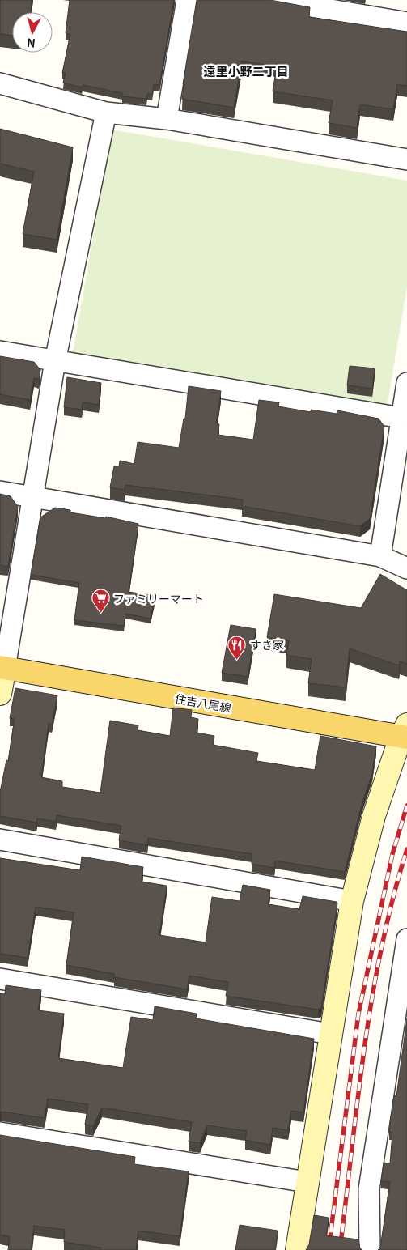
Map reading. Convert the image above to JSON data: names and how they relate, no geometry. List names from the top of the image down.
{
  "streets": {
    "main road": ["住吉八尾線"]
  },
  "districts": ["遠里小野二丁目"],
  "places": {
    "supermarket": ["ファミリーマート"],
    "restaurant": ["すき家"]
  },
  "north": "bottom"
}
